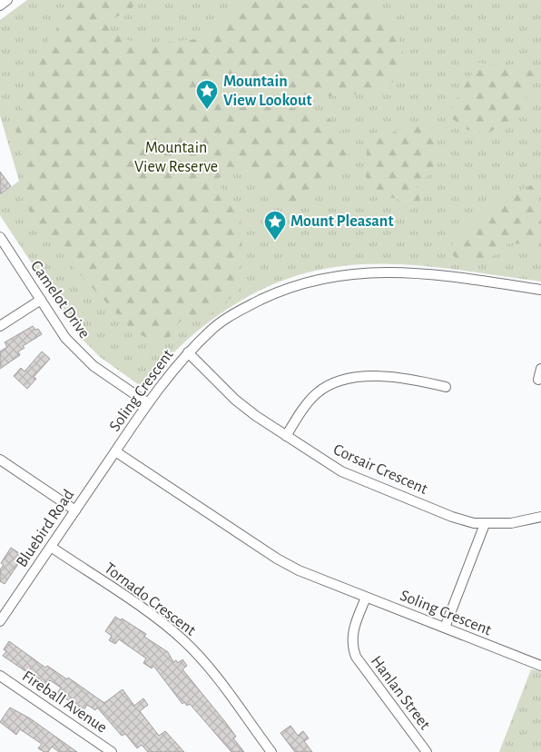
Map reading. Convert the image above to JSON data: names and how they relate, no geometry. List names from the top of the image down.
{
  "streets": {
    "street": [
      "Camelot Drive",
      "Soling Crescent",
      "Corsair Crescent",
      "Bluebird Road",
      "Tornado Crescent",
      "Hanlan Street",
      "Fireball Avenue"
    ]
  },
  "crossings": [
    ["Camelot Drive", "Soling Crescent"],
    ["Soling Crescent", "Corsair Crescent"],
    ["Soling Crescent", "Bluebird Road"],
    ["Soling Crescent", "Hanlan Street"],
    ["Bluebird Road", "Tornado Crescent"]
  ],
  "parks": ["Mountain View Reserve"],
  "places": {
    "place": ["Mountain View Lookout", "Mount Pleasant"]
  }
}
